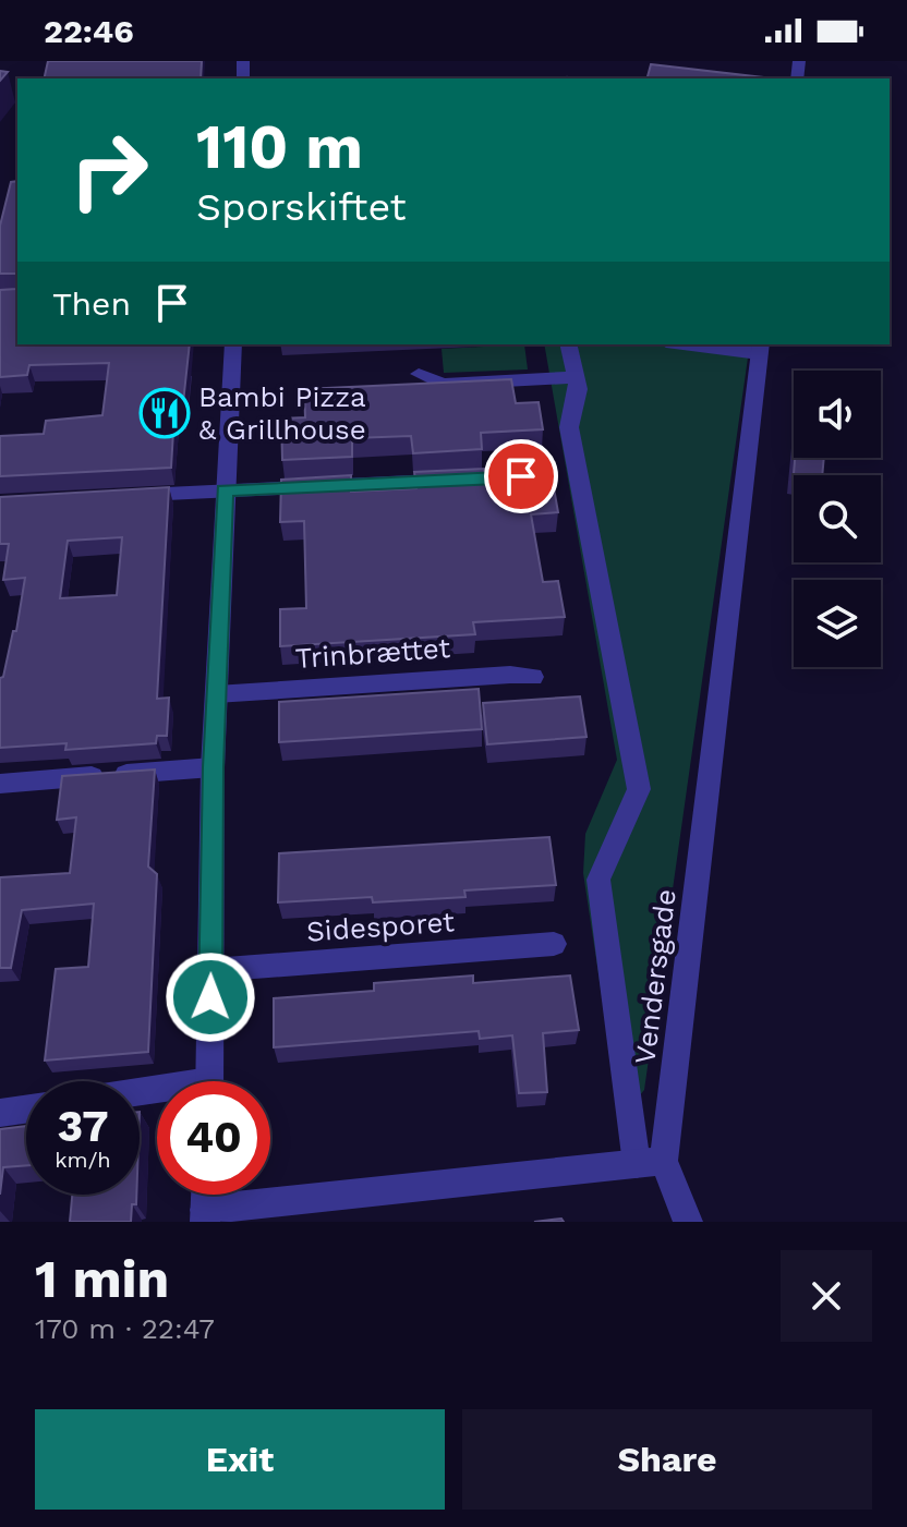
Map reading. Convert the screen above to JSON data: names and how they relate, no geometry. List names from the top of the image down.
{
  "streets": {
    "street": ["Trinbrættet", "Sidesporet", "Vendersgade"]
  },
  "places": {
    "restaurant": ["Bambi Pizza & Grillhouse"]
  },
  "page": {
    "status": "22:46",
    "turn": ["110 m", "Sporskiftet"],
    "then": "Then",
    "speed": "37 km/h",
    "limit": "40",
    "heading": ["1 min", "170 m · 22:47"],
    "buttons": ["Exit", "Share"]
  }
}
